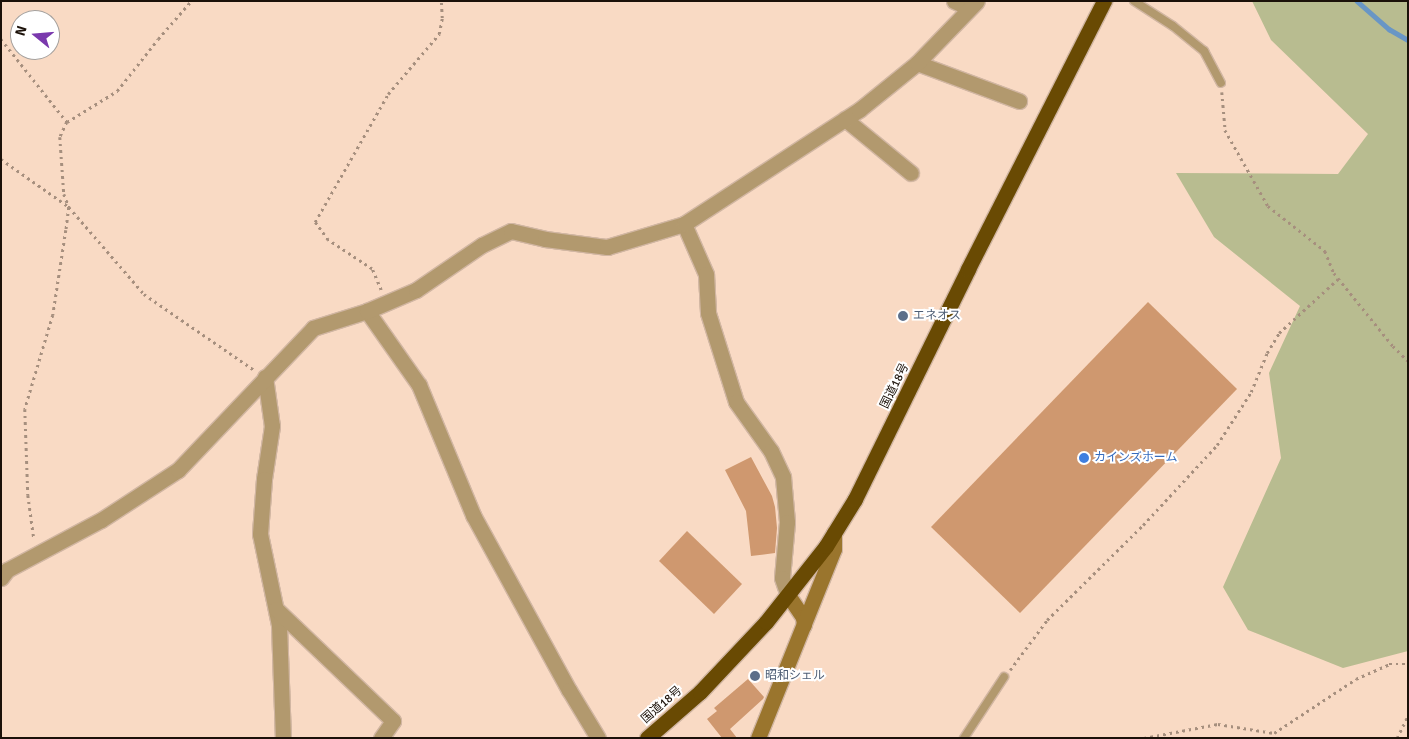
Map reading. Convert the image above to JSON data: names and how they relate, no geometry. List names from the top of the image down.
{
  "streets": {
    "highway": ["国道18号"]
  },
  "places": ["エネオス", "カインズホーム", "昭和シェル"],
  "north": "left"
}
